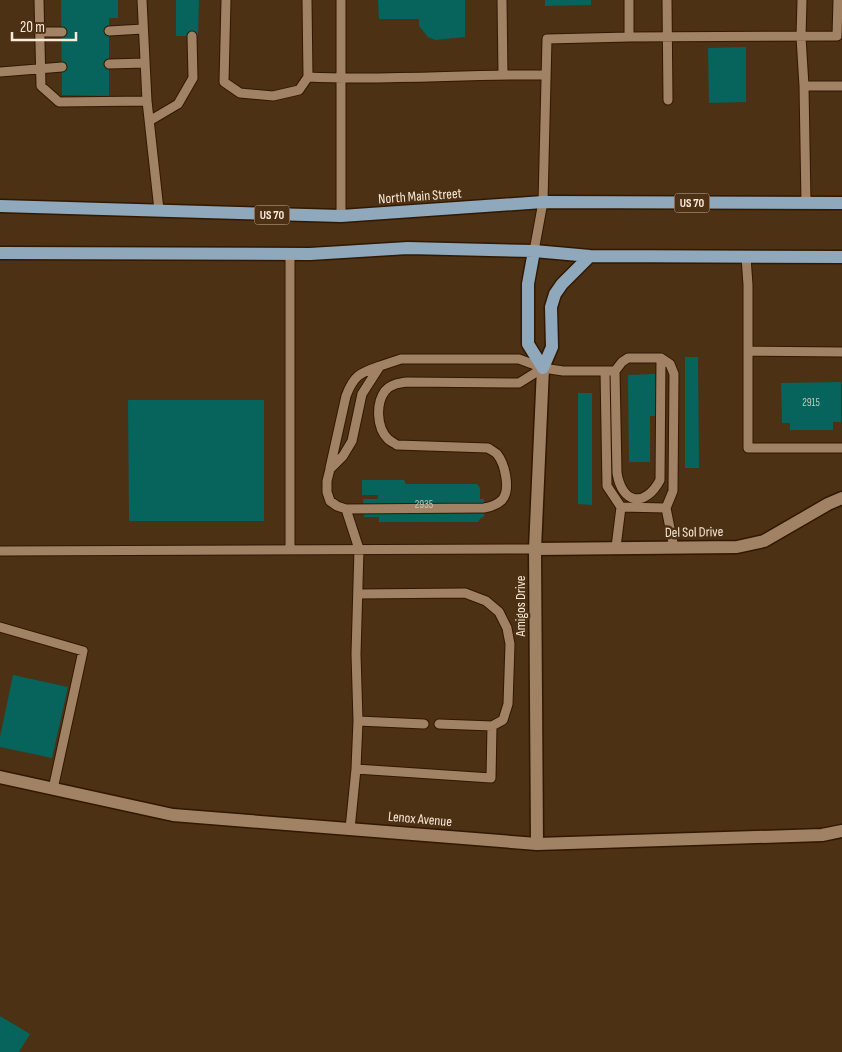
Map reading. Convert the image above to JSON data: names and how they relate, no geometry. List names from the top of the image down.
{
  "streets": {
    "main road": ["North Main Street", "US 70"],
    "street": ["Del Sol Drive", "Amigos Drive", "Lenox Avenue"]
  },
  "crossings": [
    ["Del Sol Drive", "Amigos Drive"],
    ["Amigos Drive", "Lenox Avenue"]
  ],
  "house_numbers": ["2915", "2935"],
  "scale_bar": "20 m"
}
